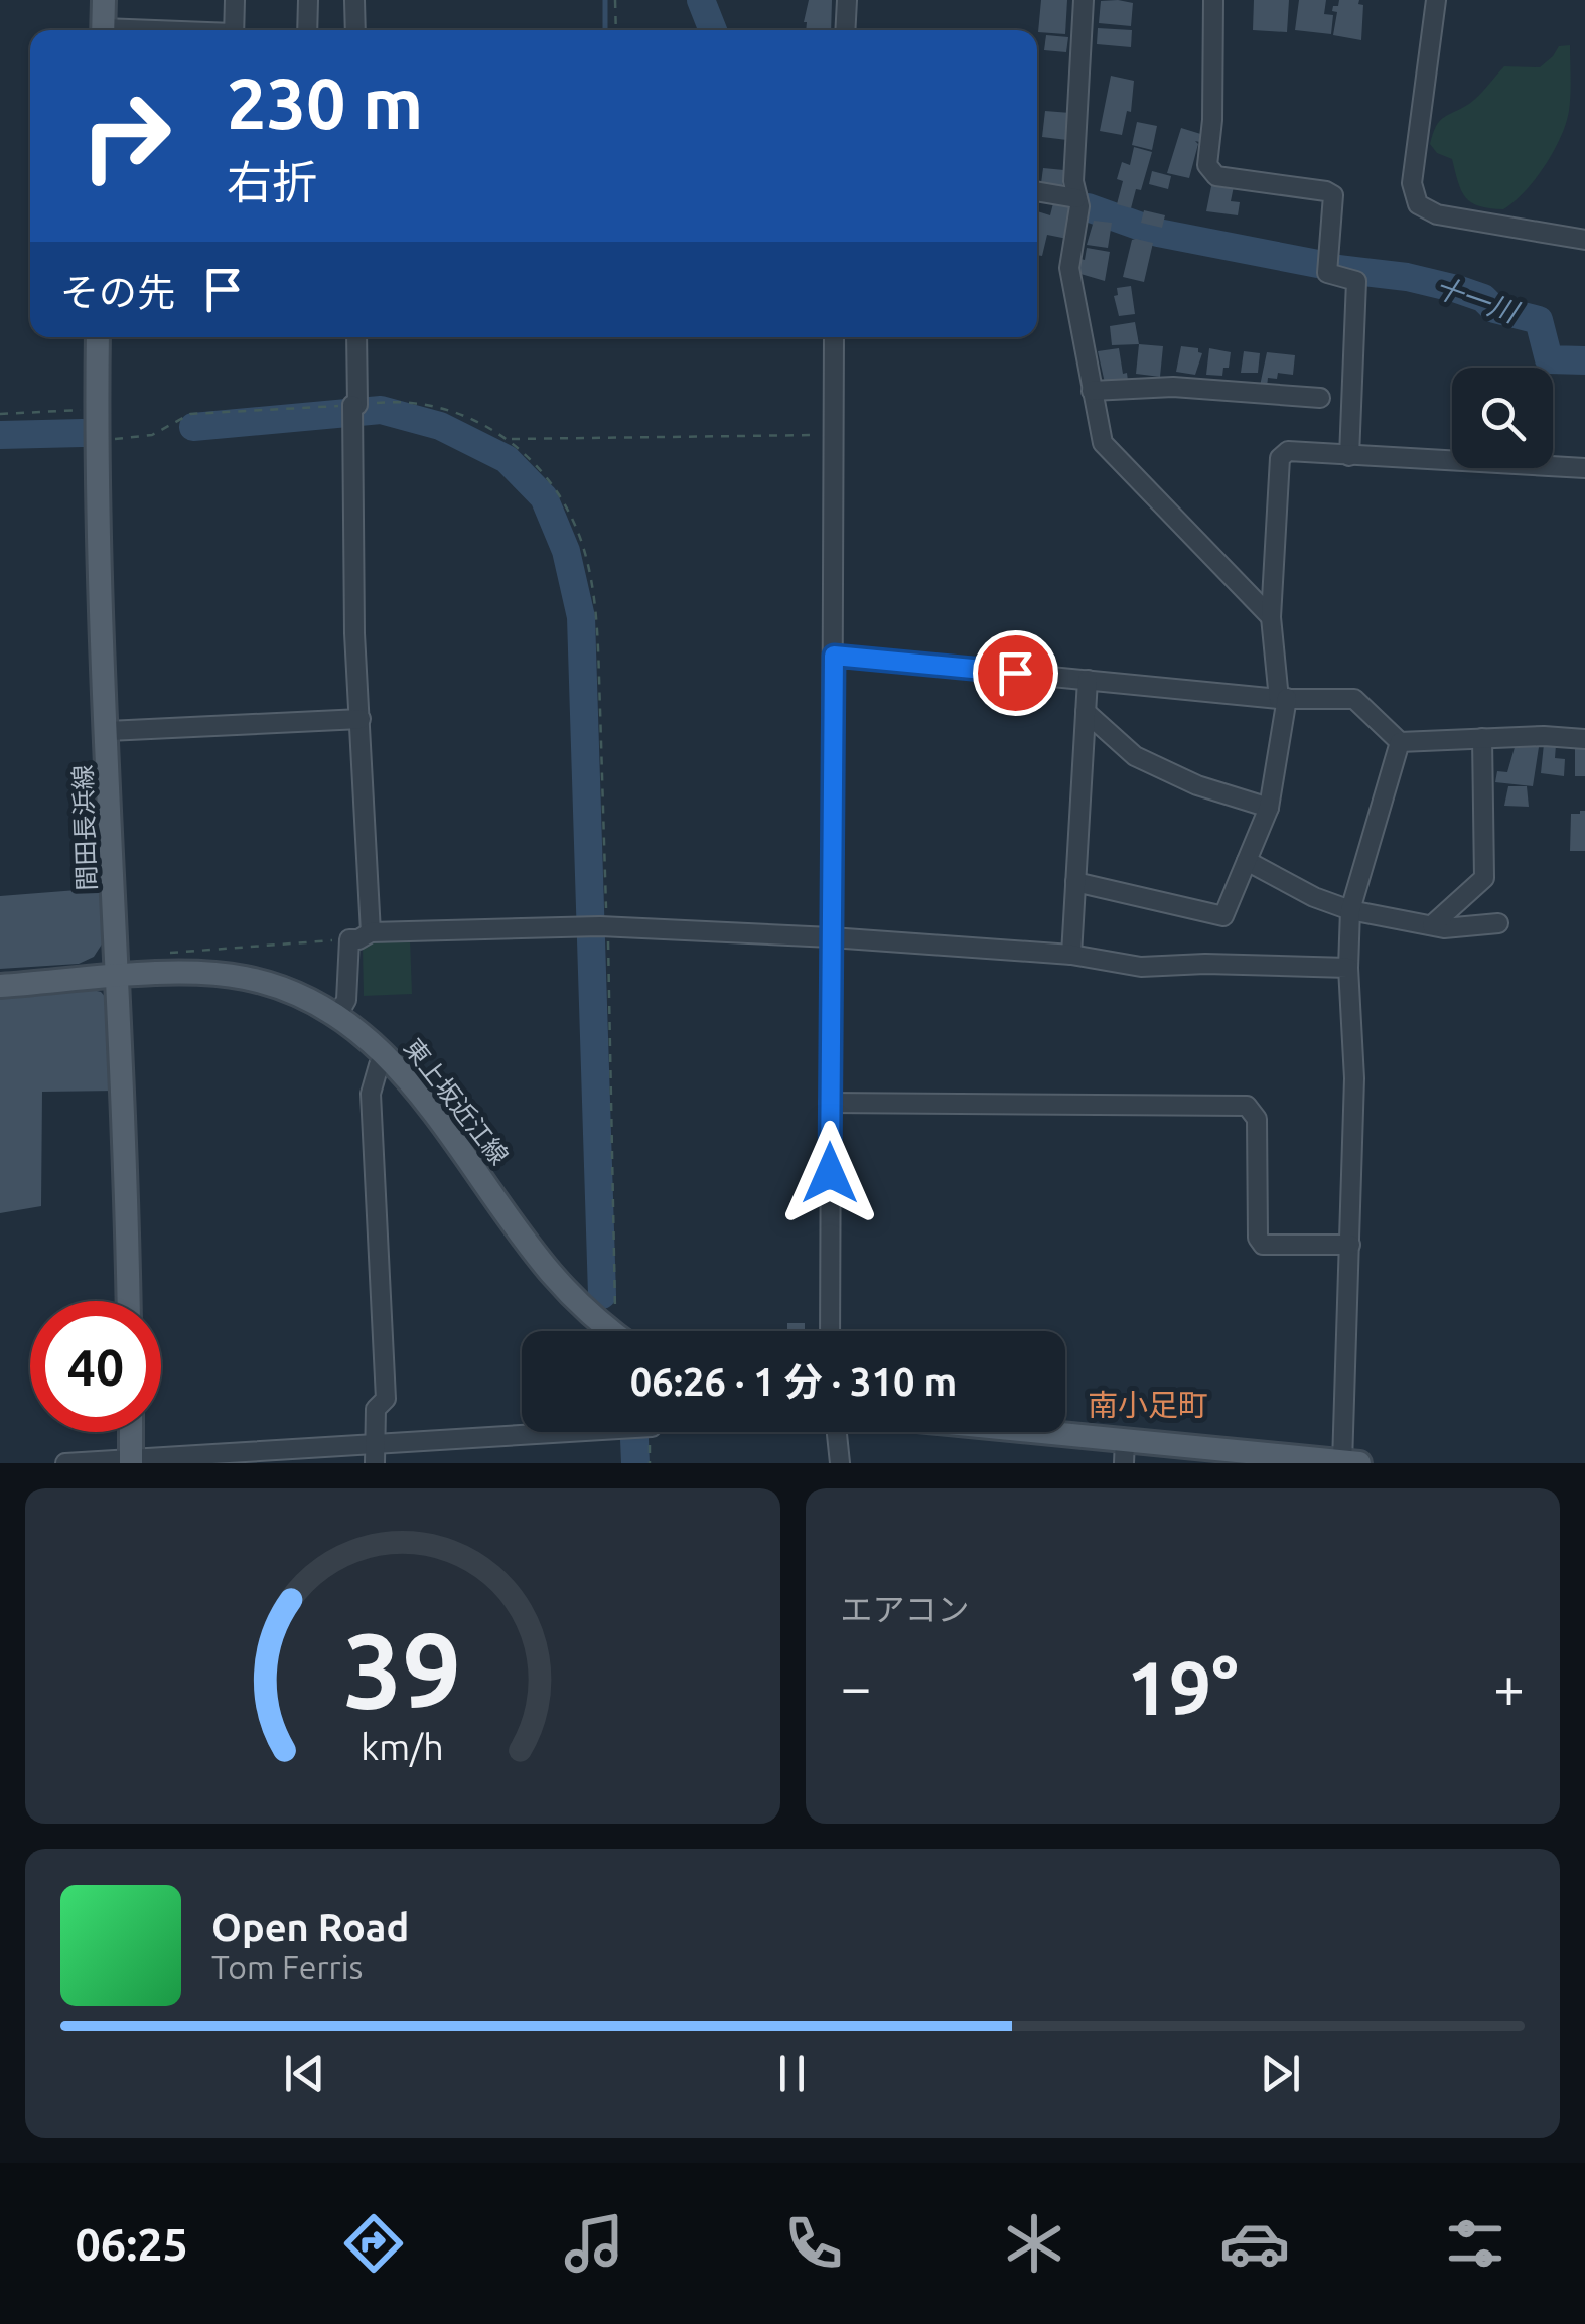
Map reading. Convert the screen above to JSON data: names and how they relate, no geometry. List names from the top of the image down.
{
  "streets": {
    "main road": ["間田長浜線", "東上坂近江線"]
  },
  "crossings": [
    ["間田長浜線", "東上坂近江線"]
  ],
  "districts": ["南小足町"],
  "water": ["十一川"],
  "page": {
    "turn": ["230 m", "右折"],
    "then": "その先",
    "limit": "40",
    "trip": "06:26 · 1 分 · 310 m",
    "tile": "エアコン",
    "heat": ["−", "19°", "+"],
    "song": ["Open Road", "Tom Ferris"],
    "tabs": "06:25",
    "gauge": ["39", "km/h"]
  }
}
